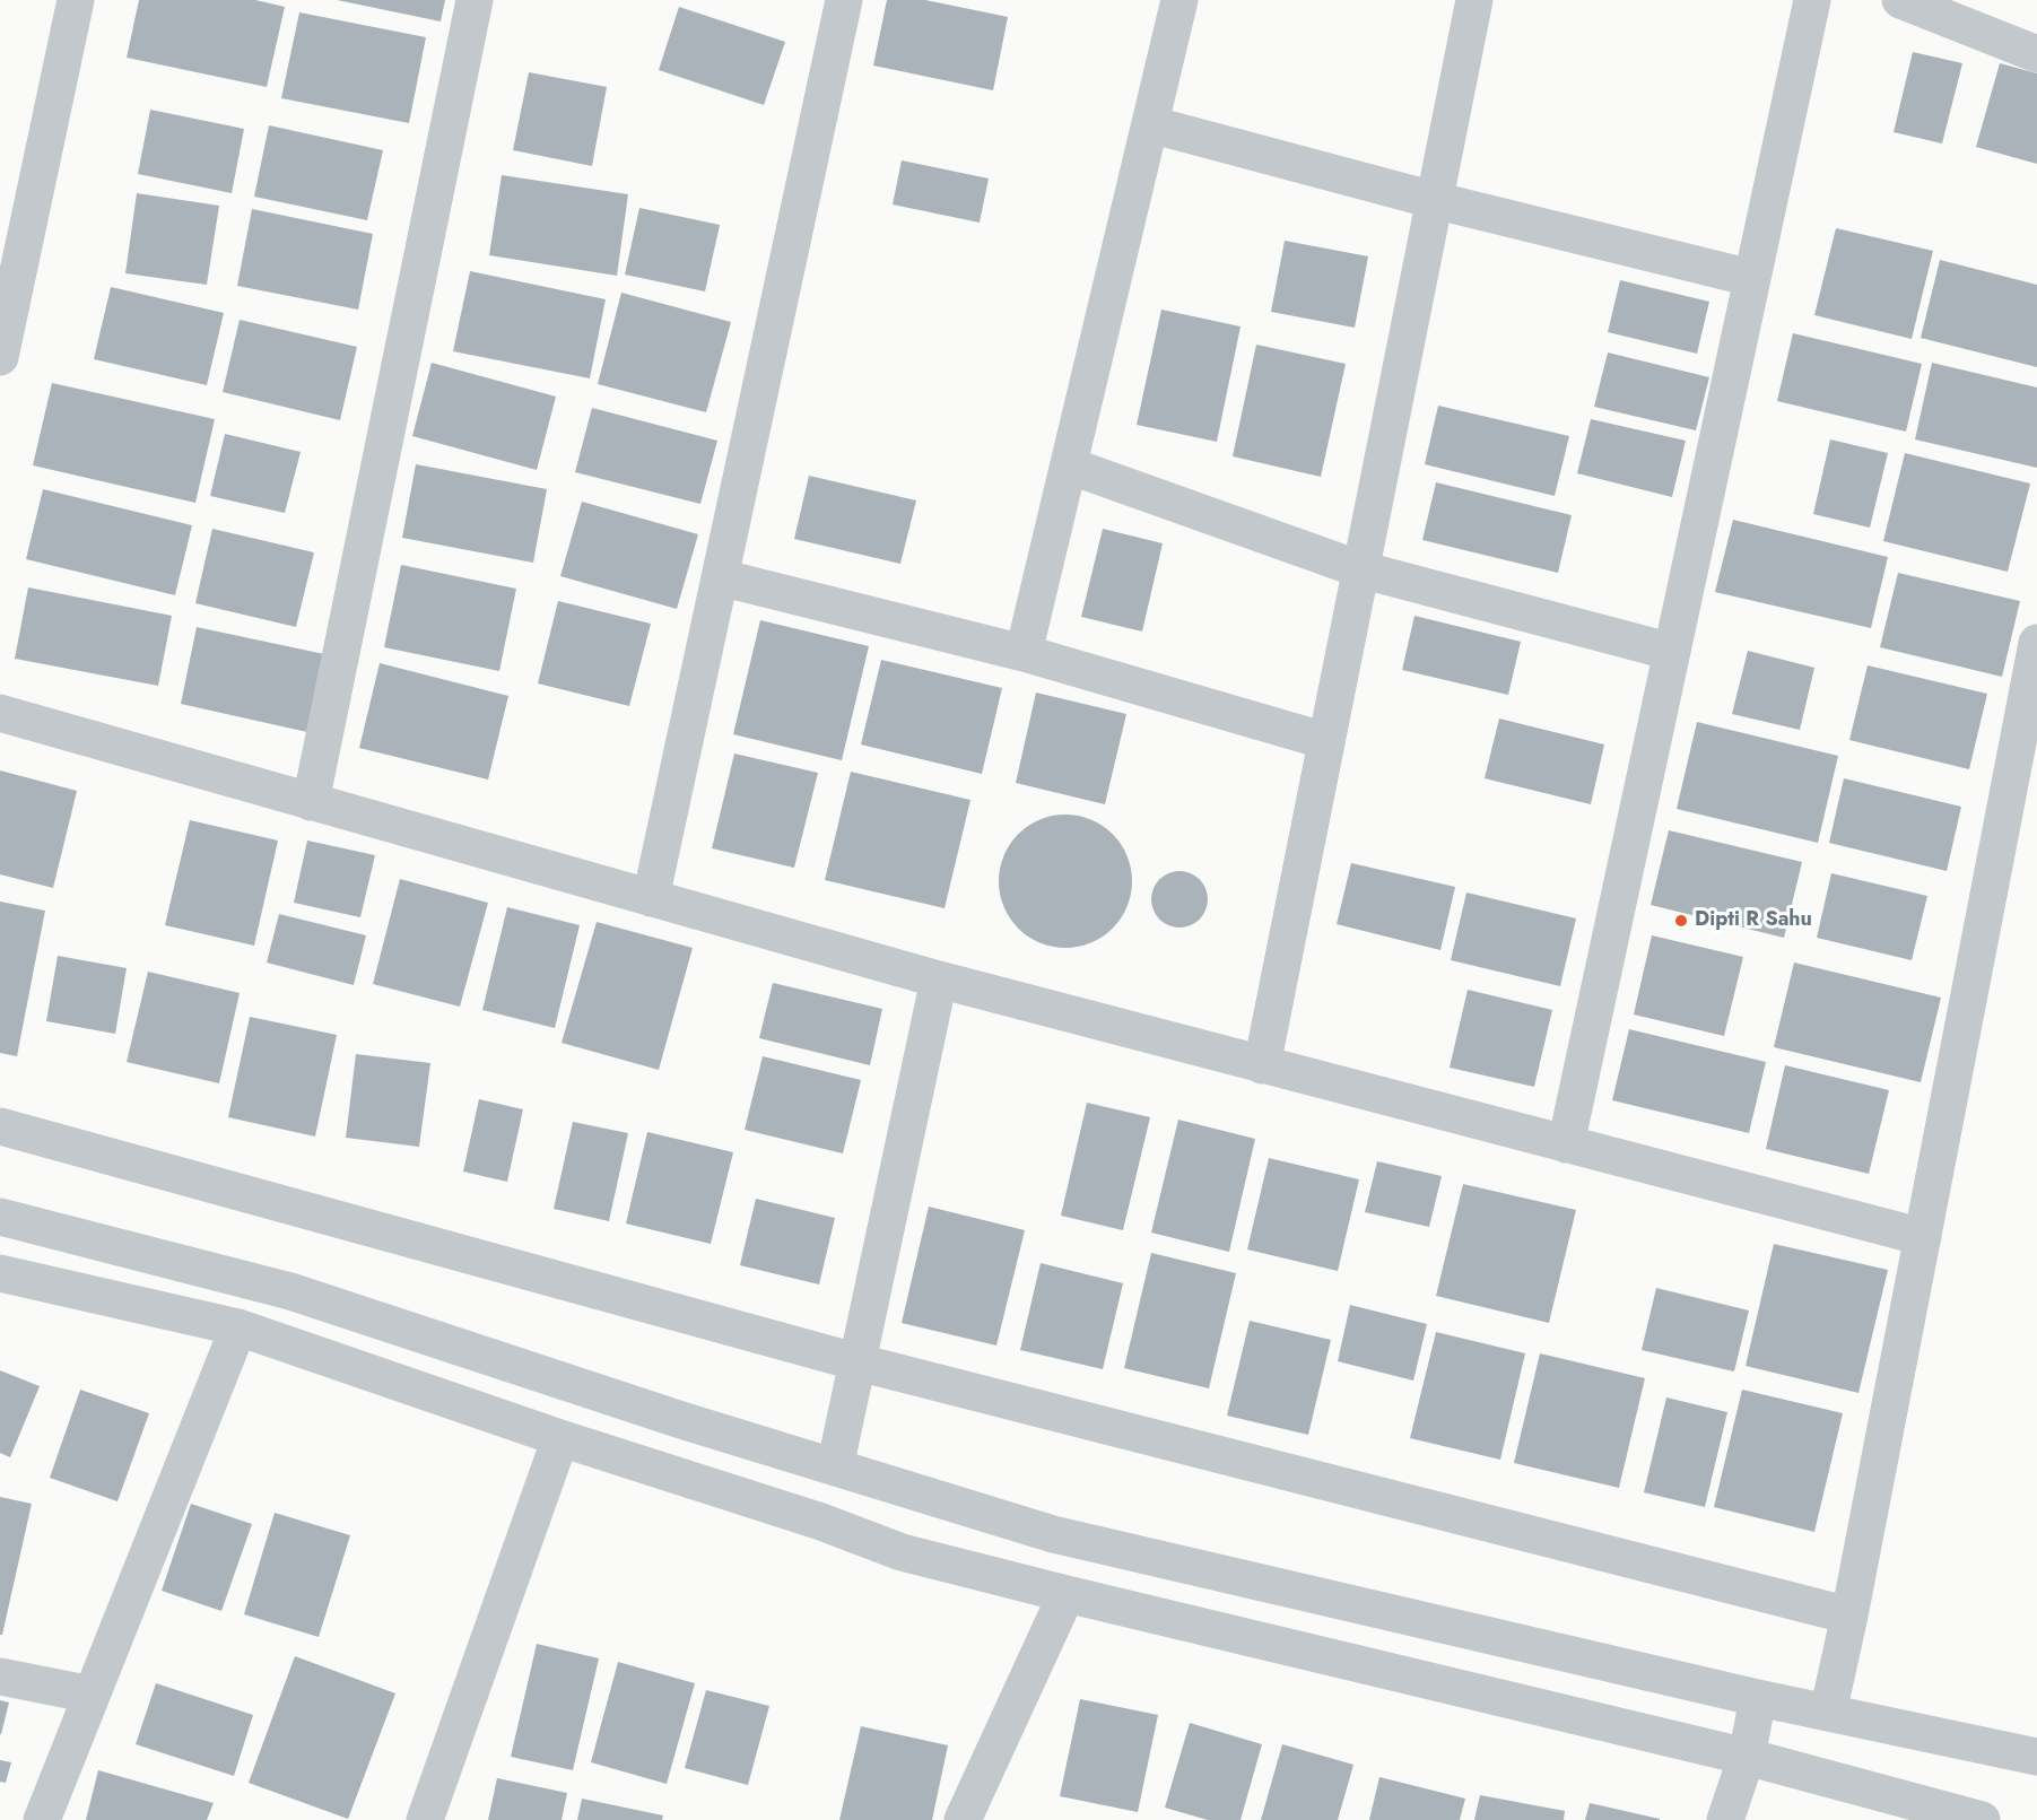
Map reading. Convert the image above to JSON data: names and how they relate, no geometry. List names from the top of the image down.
{
  "places": ["Dipti R Sahu"]
}
